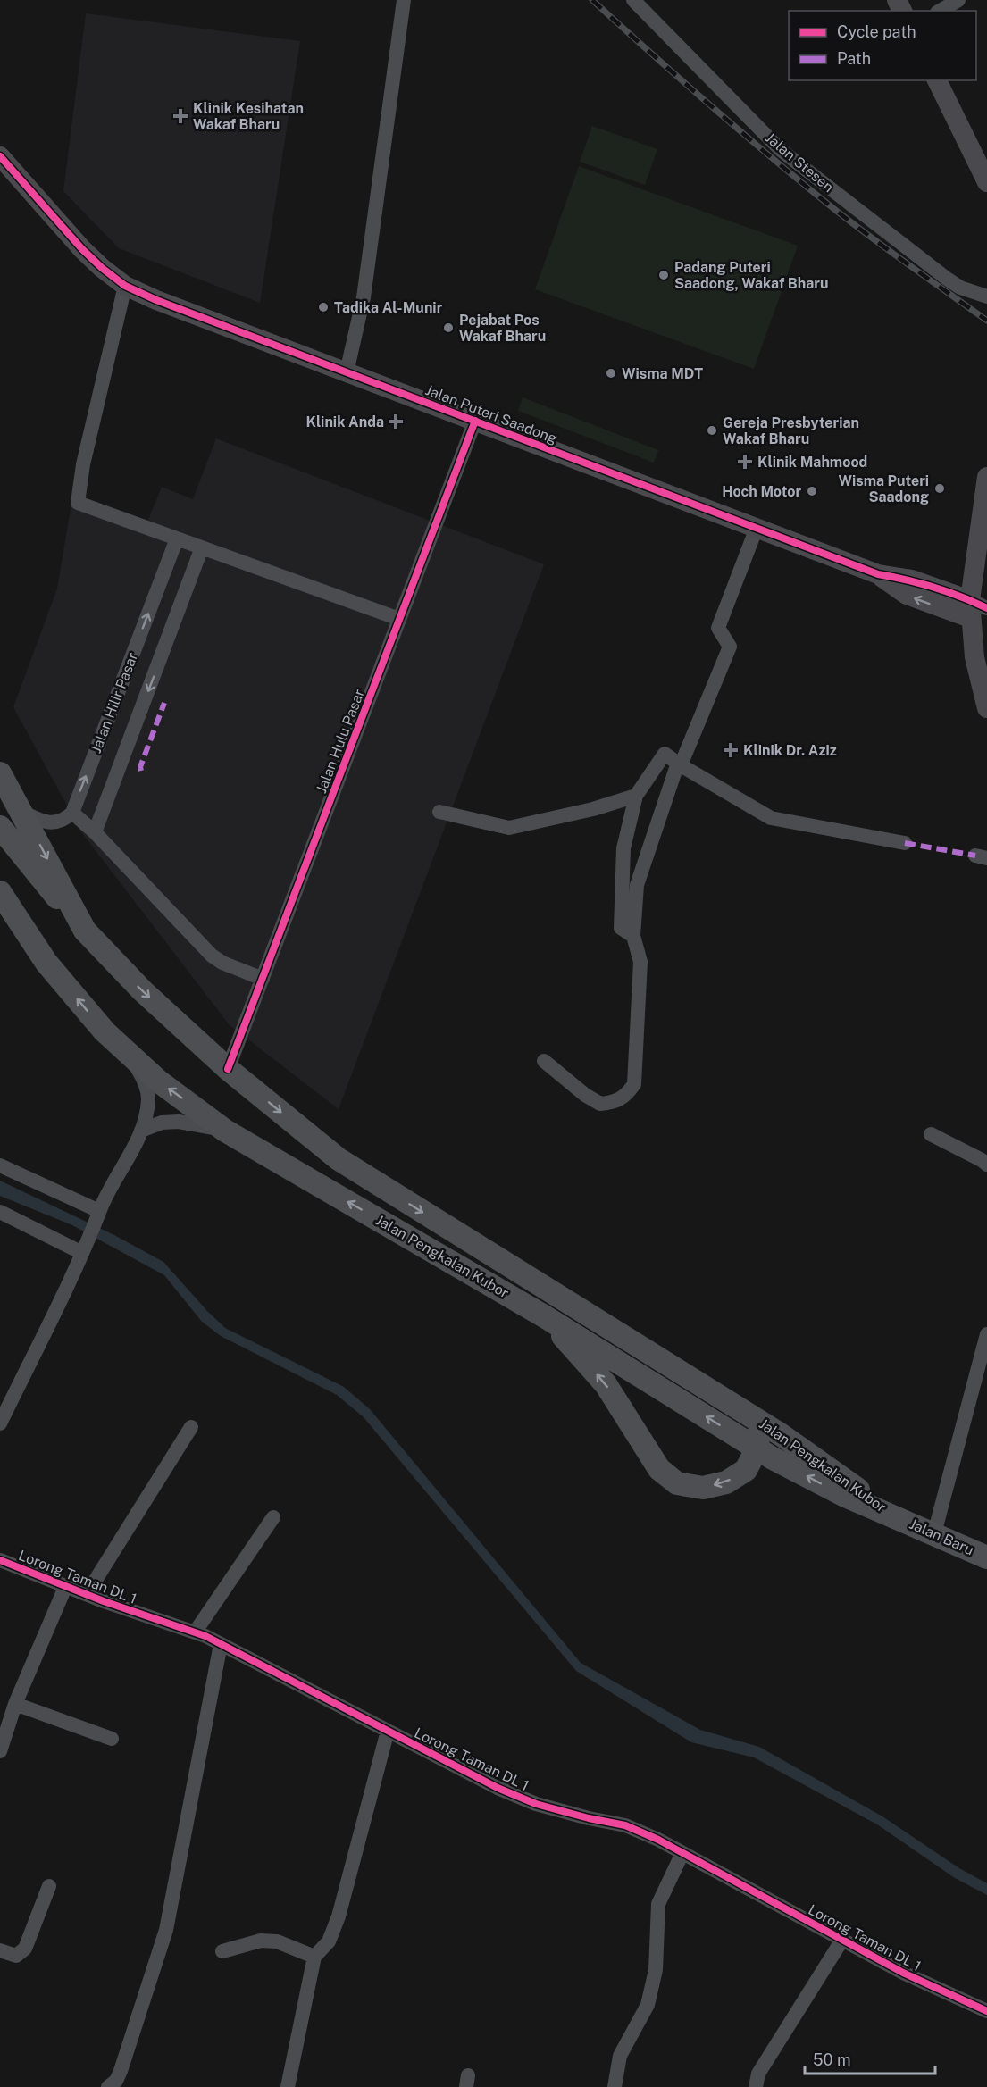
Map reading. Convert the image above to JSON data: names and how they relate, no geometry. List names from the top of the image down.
{
  "streets": {
    "main road": ["Jalan Pengkalan Kubor", "Jalan Baru"],
    "street": [
      "Jalan Stesen",
      "Jalan Puteri Saadong",
      "Jalan Hilir Pasar",
      "Jalan Hulu Pasar",
      "Lorong Taman DL 1"
    ]
  },
  "crossings": [
    ["Jalan Puteri Saadong", "Jalan Hulu Pasar"],
    ["Jalan Hulu Pasar", "Jalan Pengkalan Kubor"],
    ["Jalan Pengkalan Kubor", "Jalan Baru"]
  ],
  "places": {
    "health": [
      "Klinik Kesihatan Wakaf Bharu",
      "Klinik Anda",
      "Klinik Mahmood",
      "Klinik Dr. Aziz"
    ],
    "other": [
      "Padang Puteri Saadong, Wakaf Bharu",
      "Tadika Al-Munir",
      "Pejabat Pos Wakaf Bharu",
      "Wisma MDT",
      "Gereja Presbyterian Wakaf Bharu",
      "Wisma Puteri Saadong",
      "Hoch Motor"
    ]
  },
  "legend": ["Cycle path", "Path"],
  "scale_bar": "50 m"
}
